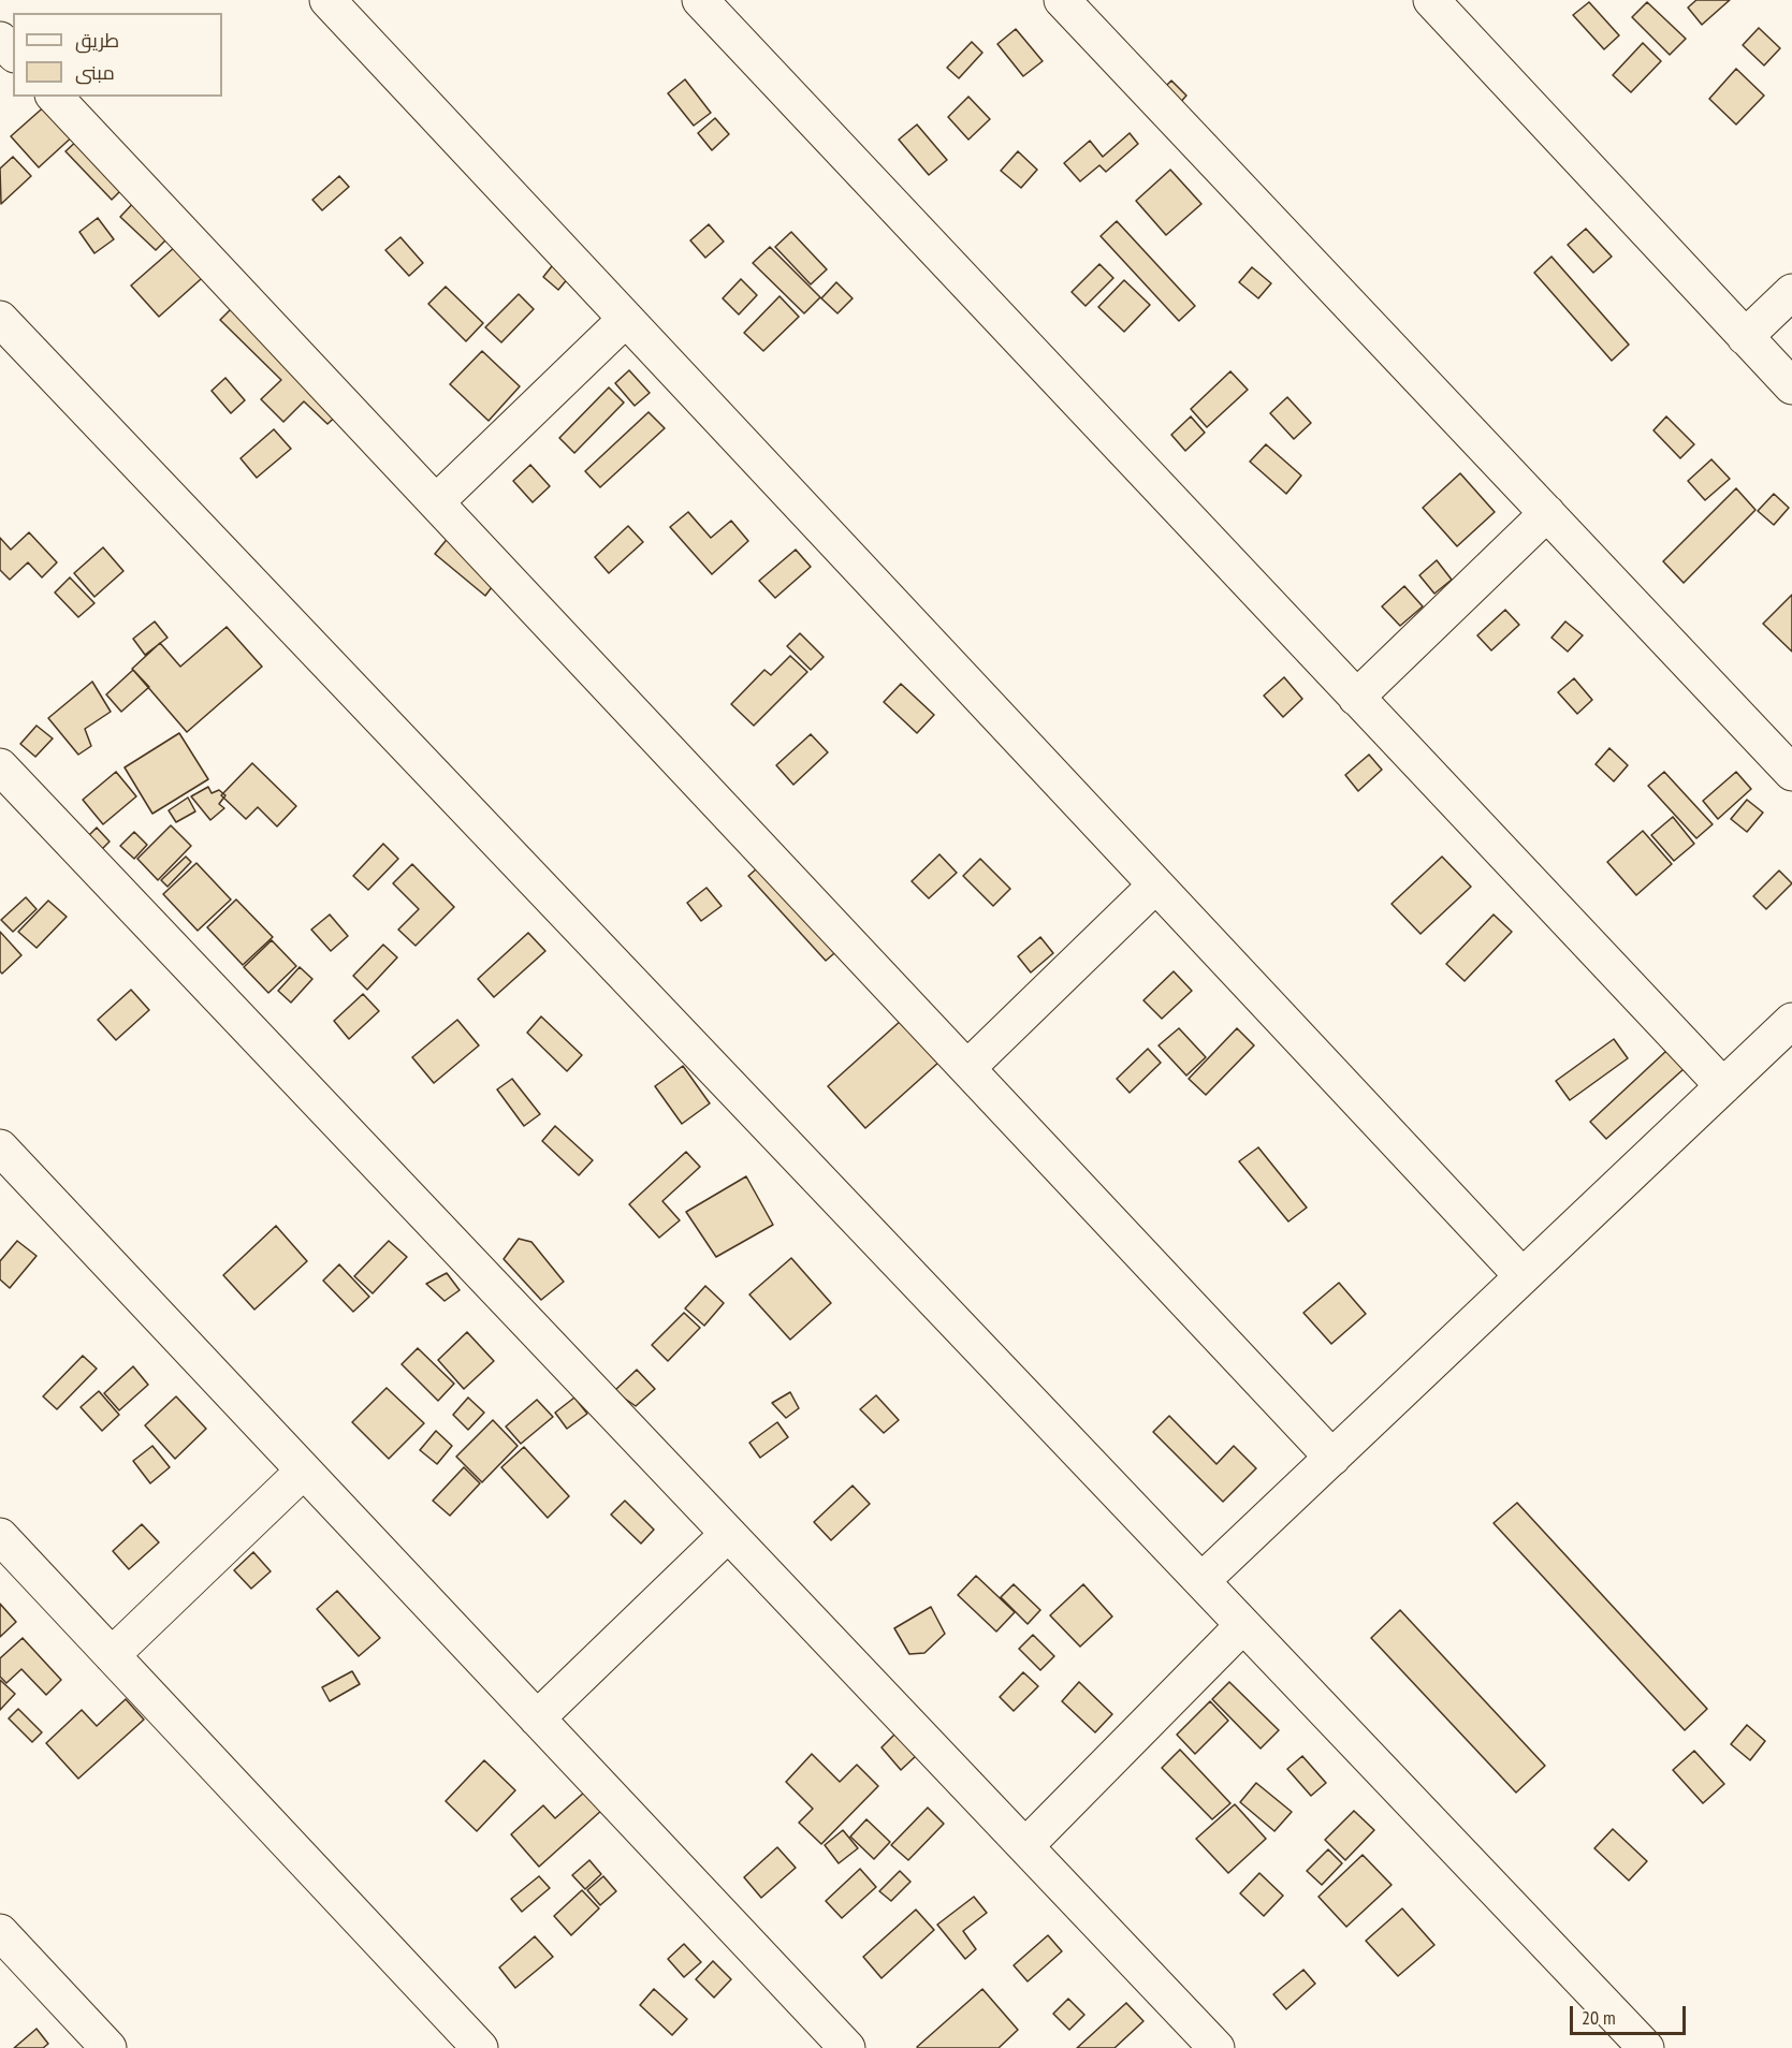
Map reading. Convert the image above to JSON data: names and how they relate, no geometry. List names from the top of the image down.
{
  "legend": ["طريق", "مبنى"],
  "scale_bar": "20 m"
}
